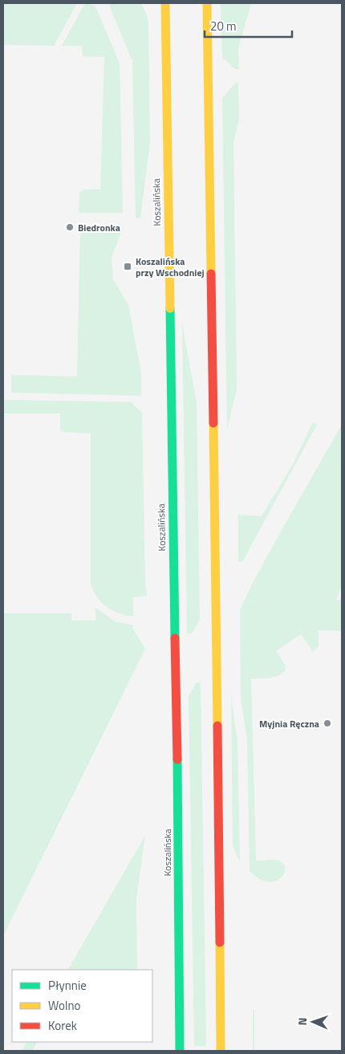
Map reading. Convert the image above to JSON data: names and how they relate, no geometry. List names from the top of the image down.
{
  "streets": {
    "main road": ["Koszalińska"]
  },
  "places": {
    "other": ["Biedronka", "Myjnia Ręczna"],
    "transit": ["Koszalińska przy Wschodniej"]
  },
  "legend": ["Płynnie", "Wolno", "Korek"],
  "scale_bar": "20 m",
  "north": "left"
}
